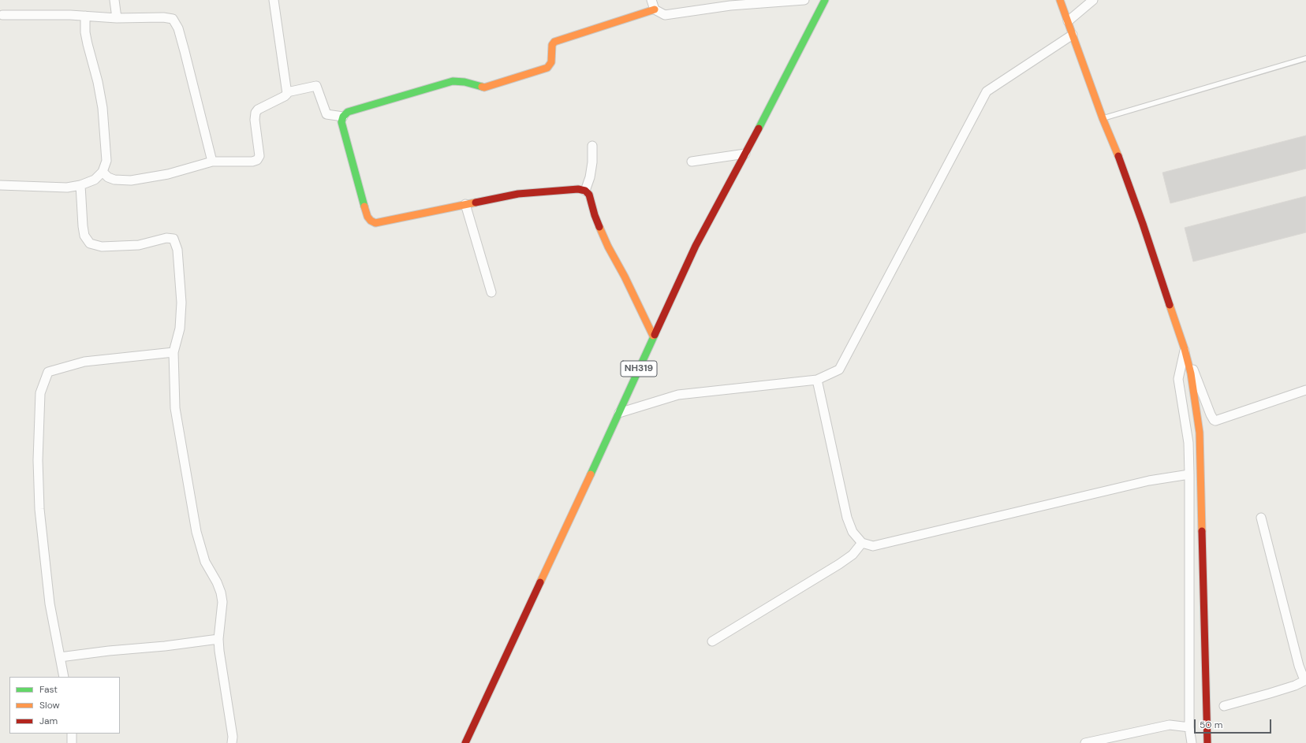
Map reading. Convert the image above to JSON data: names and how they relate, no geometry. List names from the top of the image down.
{
  "streets": {
    "main road": ["NH319"]
  },
  "legend": ["Fast", "Slow", "Jam"],
  "scale_bar": "50 m"
}
